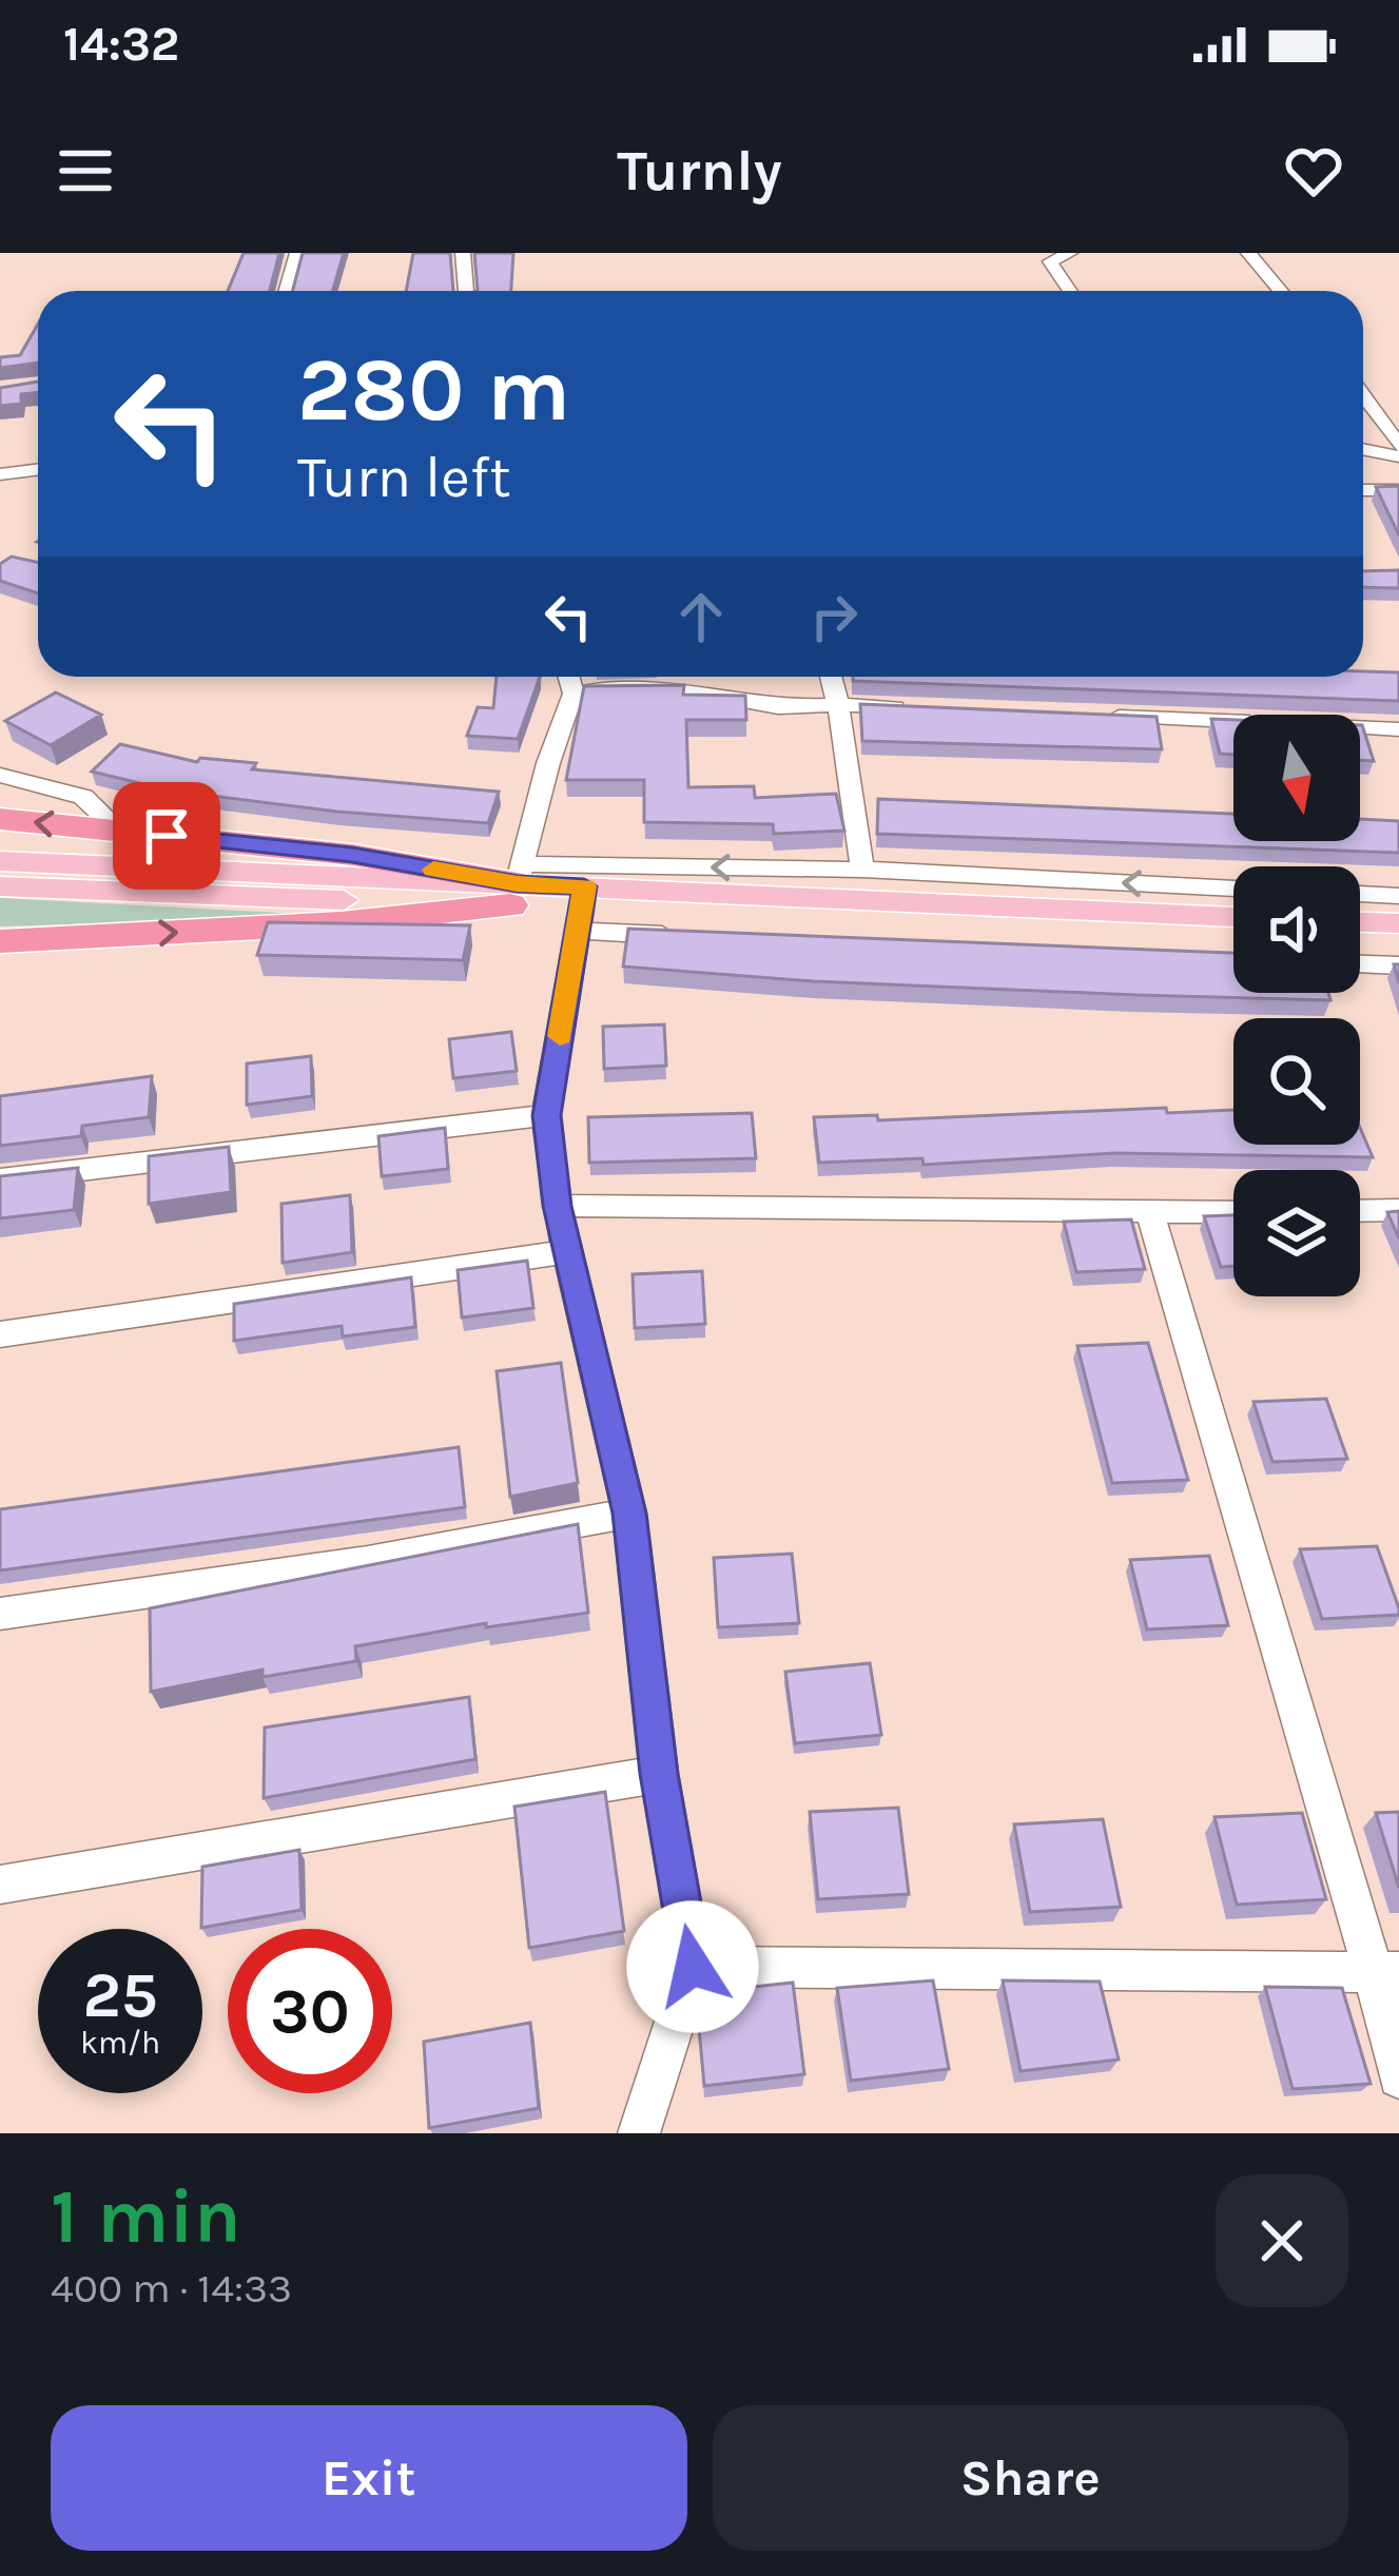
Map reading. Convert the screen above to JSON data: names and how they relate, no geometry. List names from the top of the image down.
{
  "north": "bottom",
  "page": {
    "status": "14:32",
    "header": "Turnly",
    "turn": ["280 m", "Turn left"],
    "speed": "25 km/h",
    "limit": "30",
    "heading": ["1 min", "400 m · 14:33"],
    "buttons": ["Exit", "Share"]
  }
}
